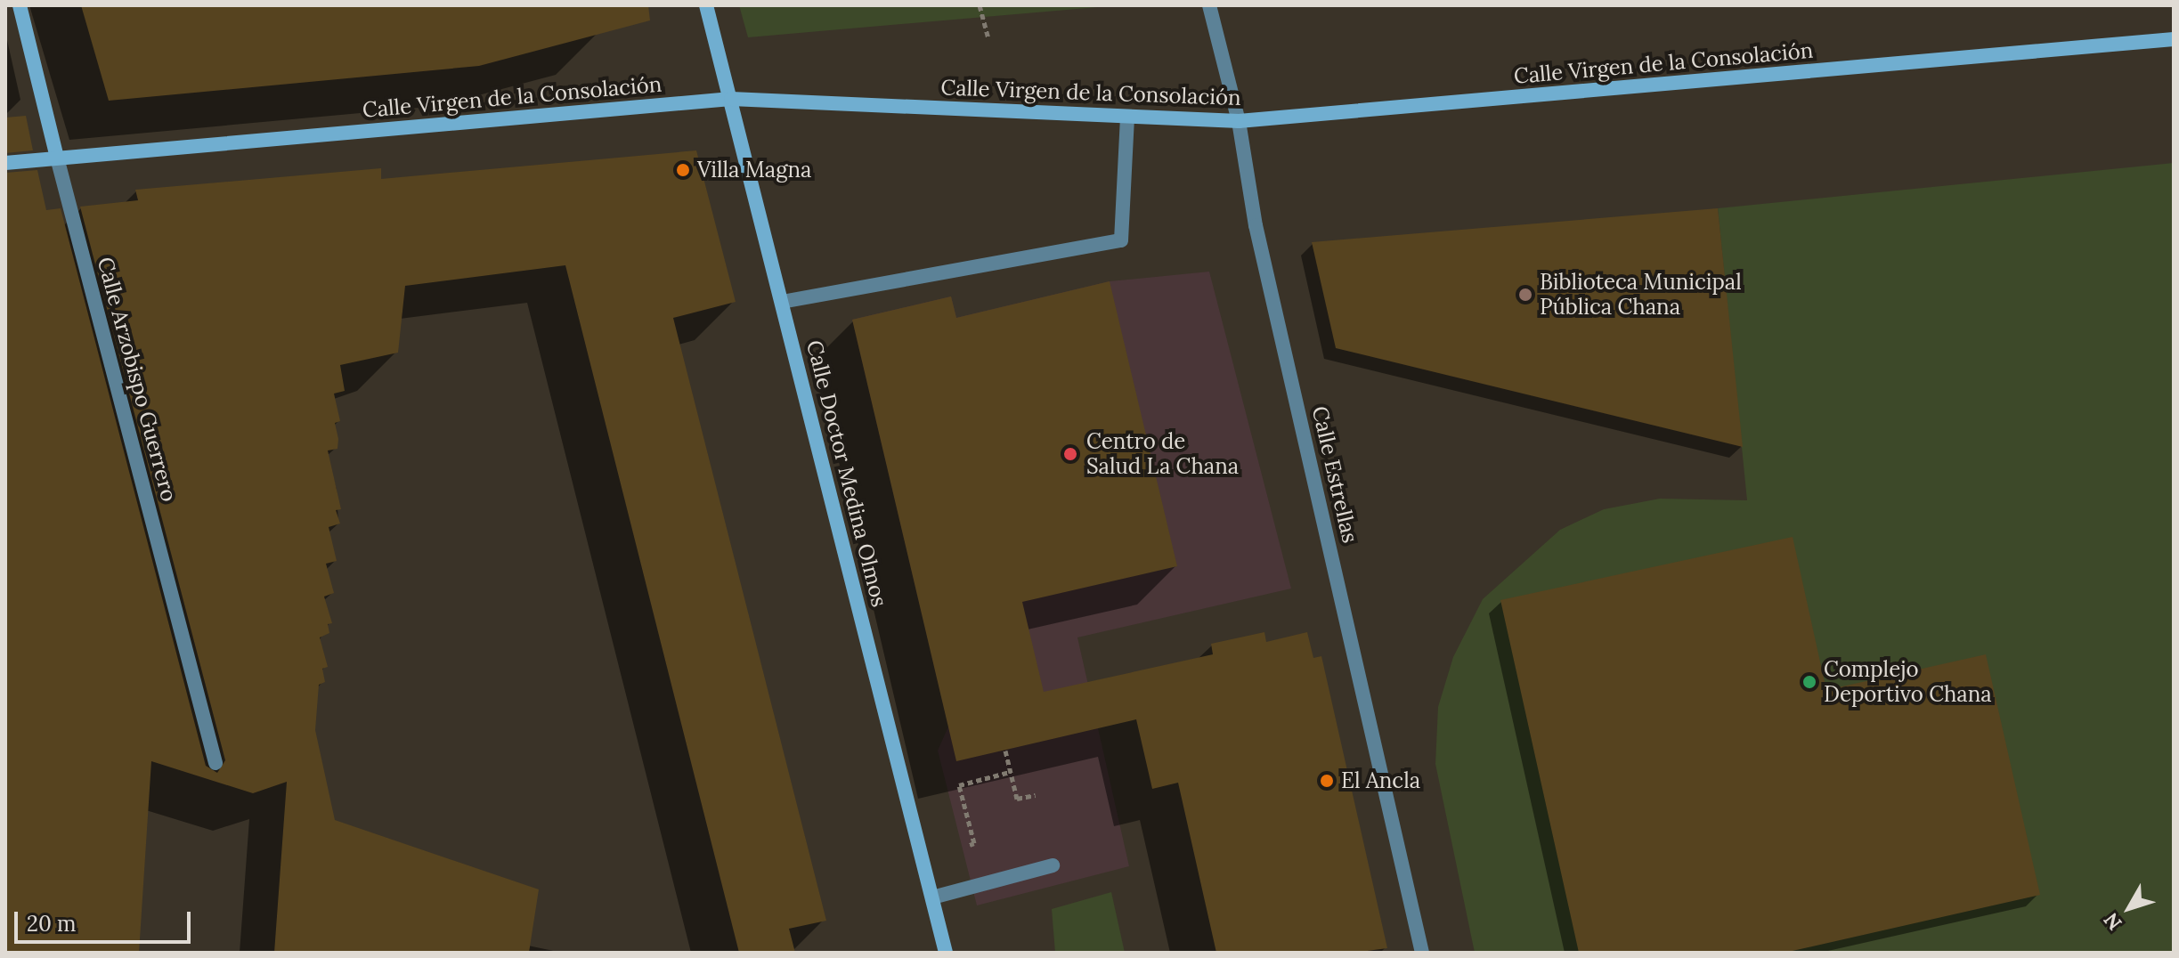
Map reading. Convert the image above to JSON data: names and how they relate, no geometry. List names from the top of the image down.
{
  "streets": {
    "main road": ["Calle Virgen de la Consolación", "Calle Arzobispo Guerrero", "Calle Doctor Medina Olmos"],
    "street": ["Calle Estrellas"]
  },
  "crossings": [
    ["Calle Virgen de la Consolación", "Calle Arzobispo Guerrero"],
    ["Calle Virgen de la Consolación", "Calle Doctor Medina Olmos"],
    ["Calle Virgen de la Consolación", "Calle Estrellas"]
  ],
  "places": [
    "Villa Magna",
    "Biblioteca Municipal Pública Chana",
    "Centro de Salud La Chana",
    "Complejo Deportivo Chana",
    "El Ancla"
  ],
  "scale_bar": "20 m",
  "north": "bottom left"
}
